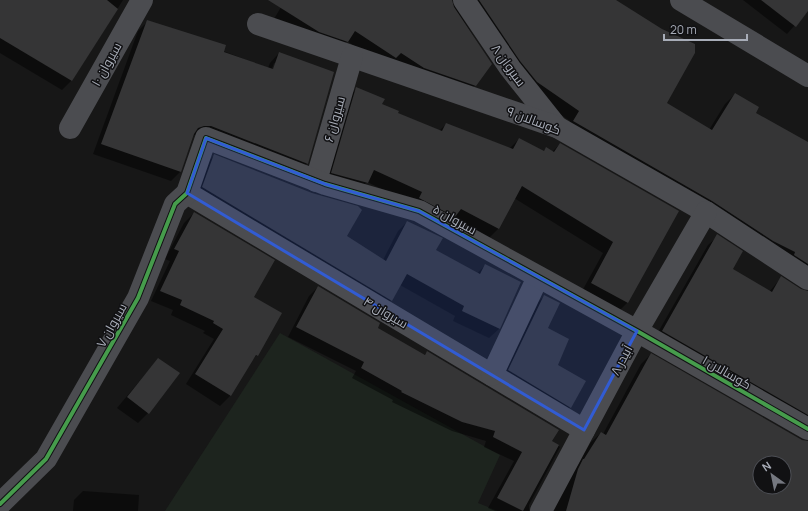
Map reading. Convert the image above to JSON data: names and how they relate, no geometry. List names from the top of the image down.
{
  "streets": {
    "street": [
      "سیروان ۱۰",
      "سیروان ۸",
      "سیروان ۶",
      "کوسالان ۹",
      "سیروان ۵",
      "سیروان ۴",
      "سیروان ۷",
      "آبیدر ۸",
      "کوسالان ۱"
    ]
  },
  "crossings": [
    ["سیروان ۸", "کوسالان ۹"],
    ["سیروان ۶", "کوسالان ۹"],
    ["سیروان ۶", "سیروان ۵"],
    ["کوسالان ۹", "آبیدر ۸"],
    ["سیروان ۵", "سیروان ۷"],
    ["سیروان ۵", "آبیدر ۸"],
    ["سیروان ۵", "کوسالان ۱"],
    ["سیروان ۴", "سیروان ۷"],
    ["سیروان ۴", "آبیدر ۸"],
    ["آبیدر ۸", "کوسالان ۱"]
  ],
  "scale_bar": "20 m",
  "north": "top left"
}
